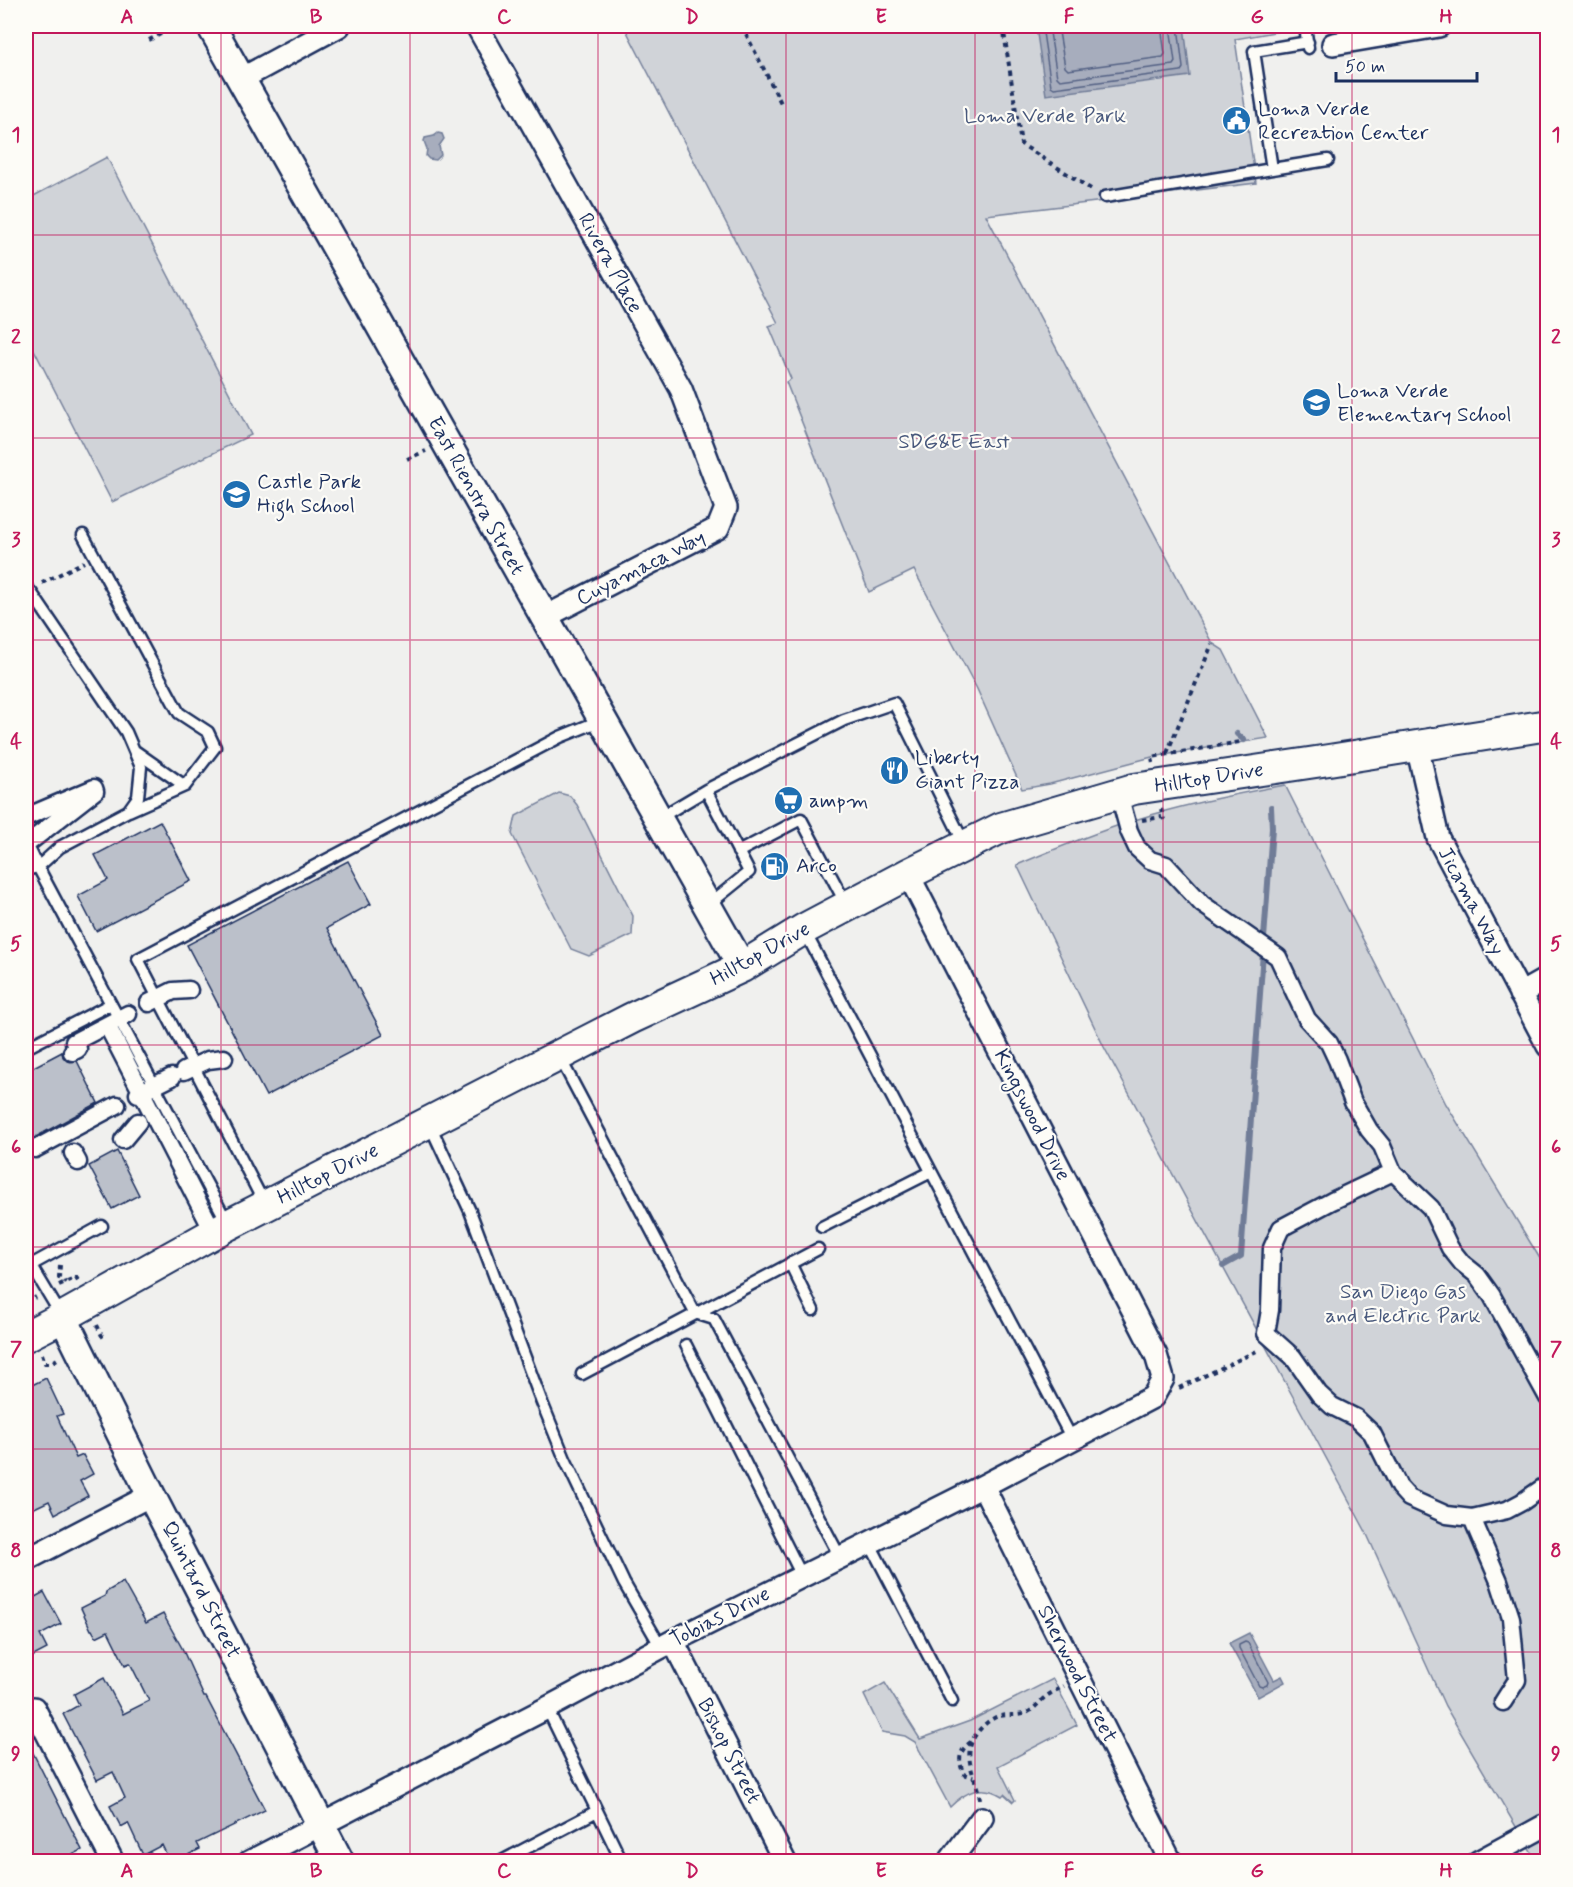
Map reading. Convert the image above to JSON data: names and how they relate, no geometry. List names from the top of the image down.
{
  "streets": {
    "main road": ["Hilltop Drive"],
    "street": [
      "Rivera Place",
      "East Rienstra Street",
      "Cuyamaca Way",
      "Jicama Way",
      "Kingswood Drive",
      "Quintard Street",
      "Tobias Drive",
      "Sherwood Street",
      "Bishop Street"
    ]
  },
  "crossings": [
    ["Rivera Place", "Cuyamaca Way"],
    ["East Rienstra Street", "Cuyamaca Way"],
    ["East Rienstra Street", "Hilltop Drive"],
    ["Hilltop Drive", "Jicama Way"],
    ["Hilltop Drive", "Kingswood Drive"],
    ["Hilltop Drive", "Quintard Street"],
    ["Kingswood Drive", "Tobias Drive"],
    ["Quintard Street", "Tobias Drive"],
    ["Tobias Drive", "Sherwood Street"],
    ["Tobias Drive", "Bishop Street"]
  ],
  "parks": ["Loma Verde Park", "SDG&E East", "San Diego Gas and Electric Park"],
  "places": {
    "public building": ["Loma Verde Recreation Center"],
    "school or university": ["Loma Verde Elementary School", "Castle Park High School"],
    "restaurant": ["Liberty Giant Pizza"],
    "supermarket": ["ampm"],
    "fuel station": ["Arco"]
  },
  "scale_bar": "50 m",
  "grid": {
    "columns": [
      "A",
      "B",
      "C",
      "D",
      "E",
      "F",
      "G",
      "H"
    ],
    "rows": [
      "1",
      "2",
      "3",
      "4",
      "5",
      "6",
      "7",
      "8",
      "9"
    ]
  }
}
